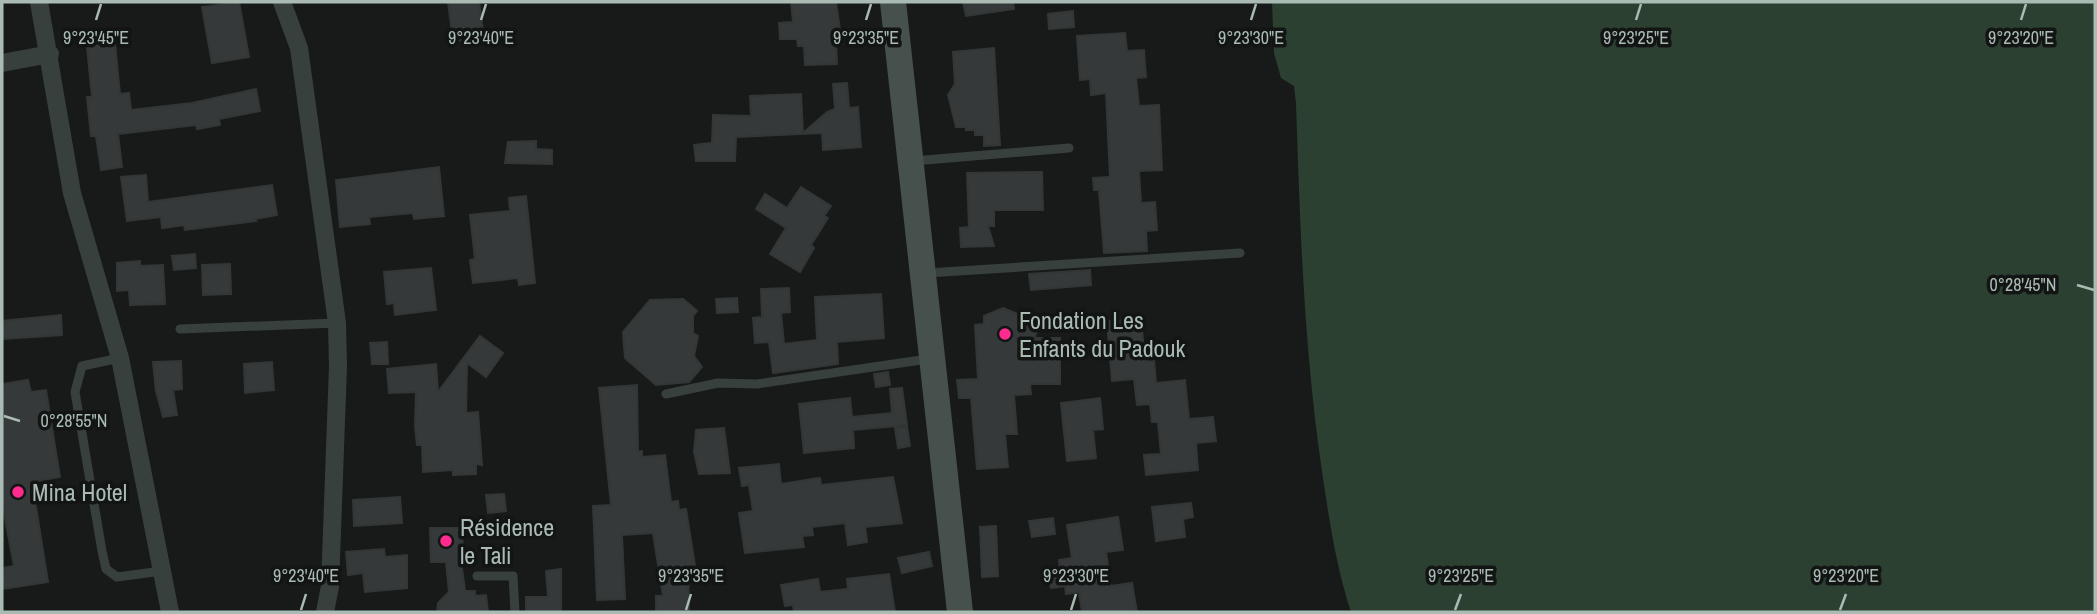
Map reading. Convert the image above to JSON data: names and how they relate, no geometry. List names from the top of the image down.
{
  "places": ["Fondation Les Enfants du Padouk", "Mina Hotel", "Résidence le Tali"],
  "coordinates": [
    "9°23'45\"E",
    "9°23'40\"E",
    "9°23'35\"E",
    "9°23'30\"E",
    "9°23'25\"E",
    "9°23'20\"E",
    "0°28'45\"N",
    "0°28'55\"N"
  ]
}
